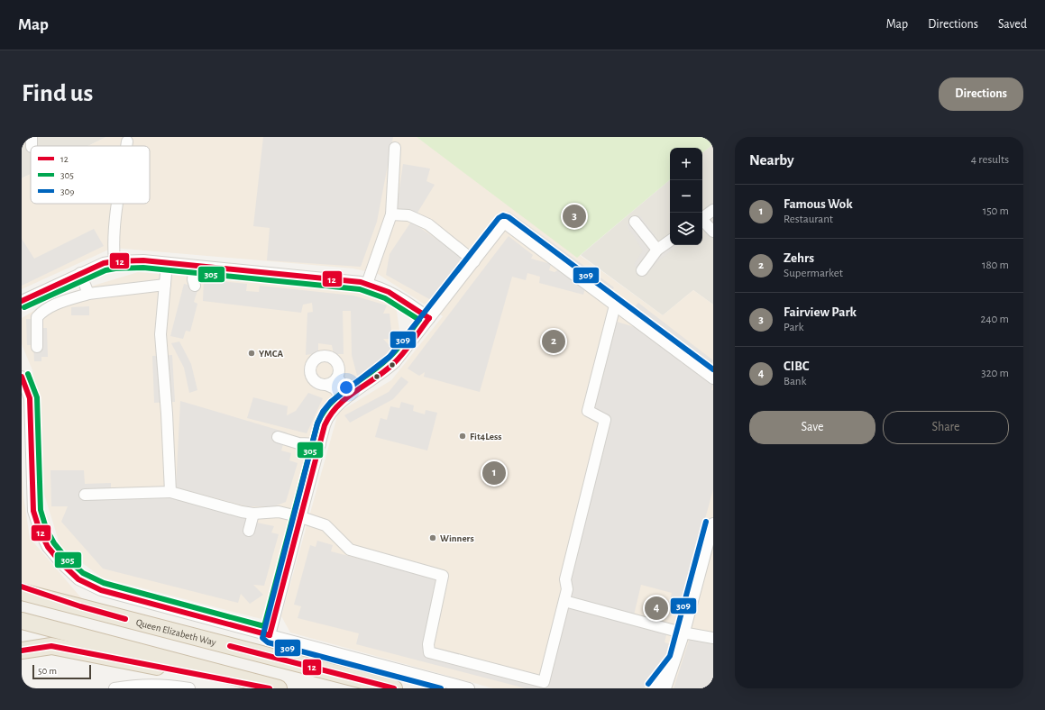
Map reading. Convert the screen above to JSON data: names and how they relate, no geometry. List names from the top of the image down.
{
  "streets": {
    "highway": ["Queen Elizabeth Way"]
  },
  "places": ["YMCA", "Fit4Less", "Winners"],
  "lines": ["transit line 309", "transit line 12", "transit line 305"],
  "legend": ["12", "305", "309"],
  "scale_bar": "50 m",
  "page": {
    "header": "Map",
    "nav": ["Map", "Directions", "Saved"],
    "buttons": [
      "Directions",
      ["Save", "Share"]
    ],
    "title": "Find us",
    "heading": ["Nearby", "4 results"],
    "map_buttons": ["+", "−"],
    "list": [
      {
        "mark": "1",
        "name": "Famous Wok",
        "note": "Restaurant",
        "value": "150 m"
      },
      {
        "mark": "2",
        "name": "Zehrs",
        "note": "Supermarket",
        "value": "180 m"
      },
      {
        "mark": "3",
        "name": "Fairview Park",
        "note": "Park",
        "value": "240 m"
      },
      {
        "mark": "4",
        "name": "CIBC",
        "note": "Bank",
        "value": "320 m"
      }
    ],
    "pins": [
      "3",
      "2",
      "1",
      "4"
    ],
    "scale": "50 m"
  }
}
